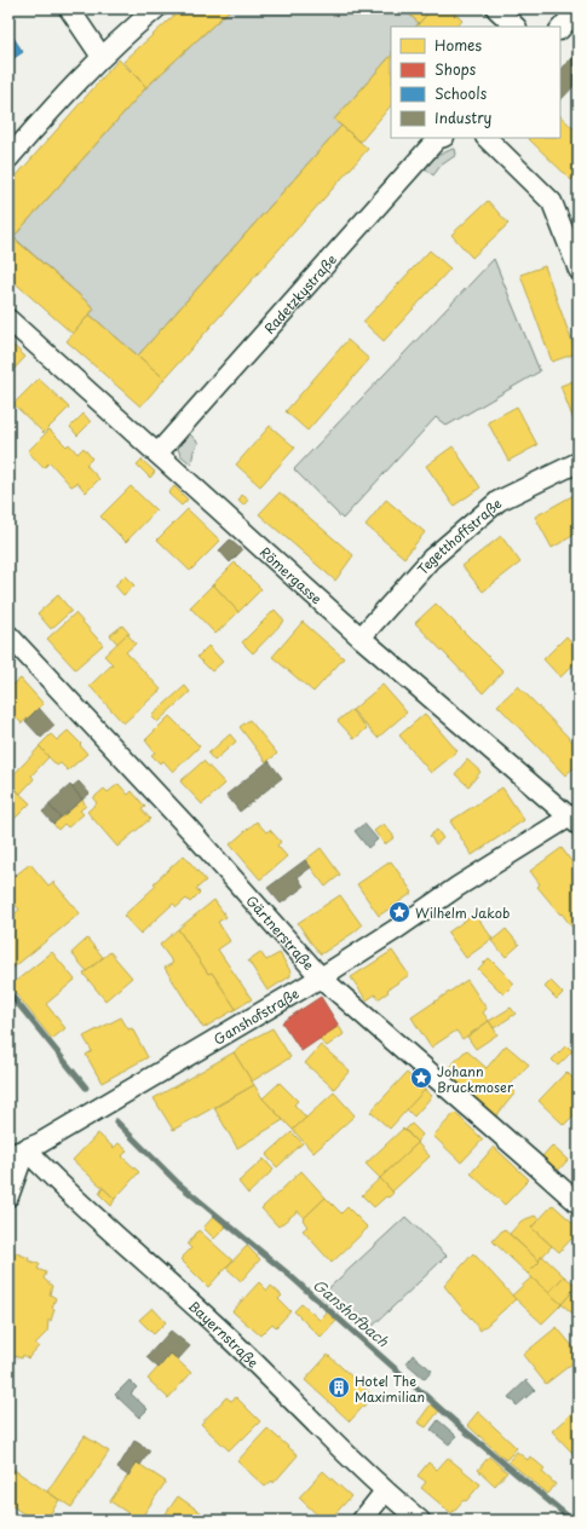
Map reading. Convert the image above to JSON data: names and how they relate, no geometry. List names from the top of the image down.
{
  "streets": {
    "street": [
      "Radetzkystraße",
      "Tegetthoffstraße",
      "Römergasse",
      "Gärtnerstraße",
      "Ganshofstraße",
      "Bayernstraße"
    ]
  },
  "crossings": [
    ["Radetzkystraße", "Römergasse"],
    ["Tegetthoffstraße", "Römergasse"],
    ["Römergasse", "Ganshofstraße"],
    ["Gärtnerstraße", "Ganshofstraße"],
    ["Ganshofstraße", "Bayernstraße"]
  ],
  "water": ["Ganshofbach"],
  "places": {
    "place": ["Wilhelm Jakob", "Johann Bruckmoser"],
    "building": ["Hotel The Maximilian"]
  },
  "legend": [
    "Homes",
    "Shops",
    "Schools",
    "Industry"
  ]
}
